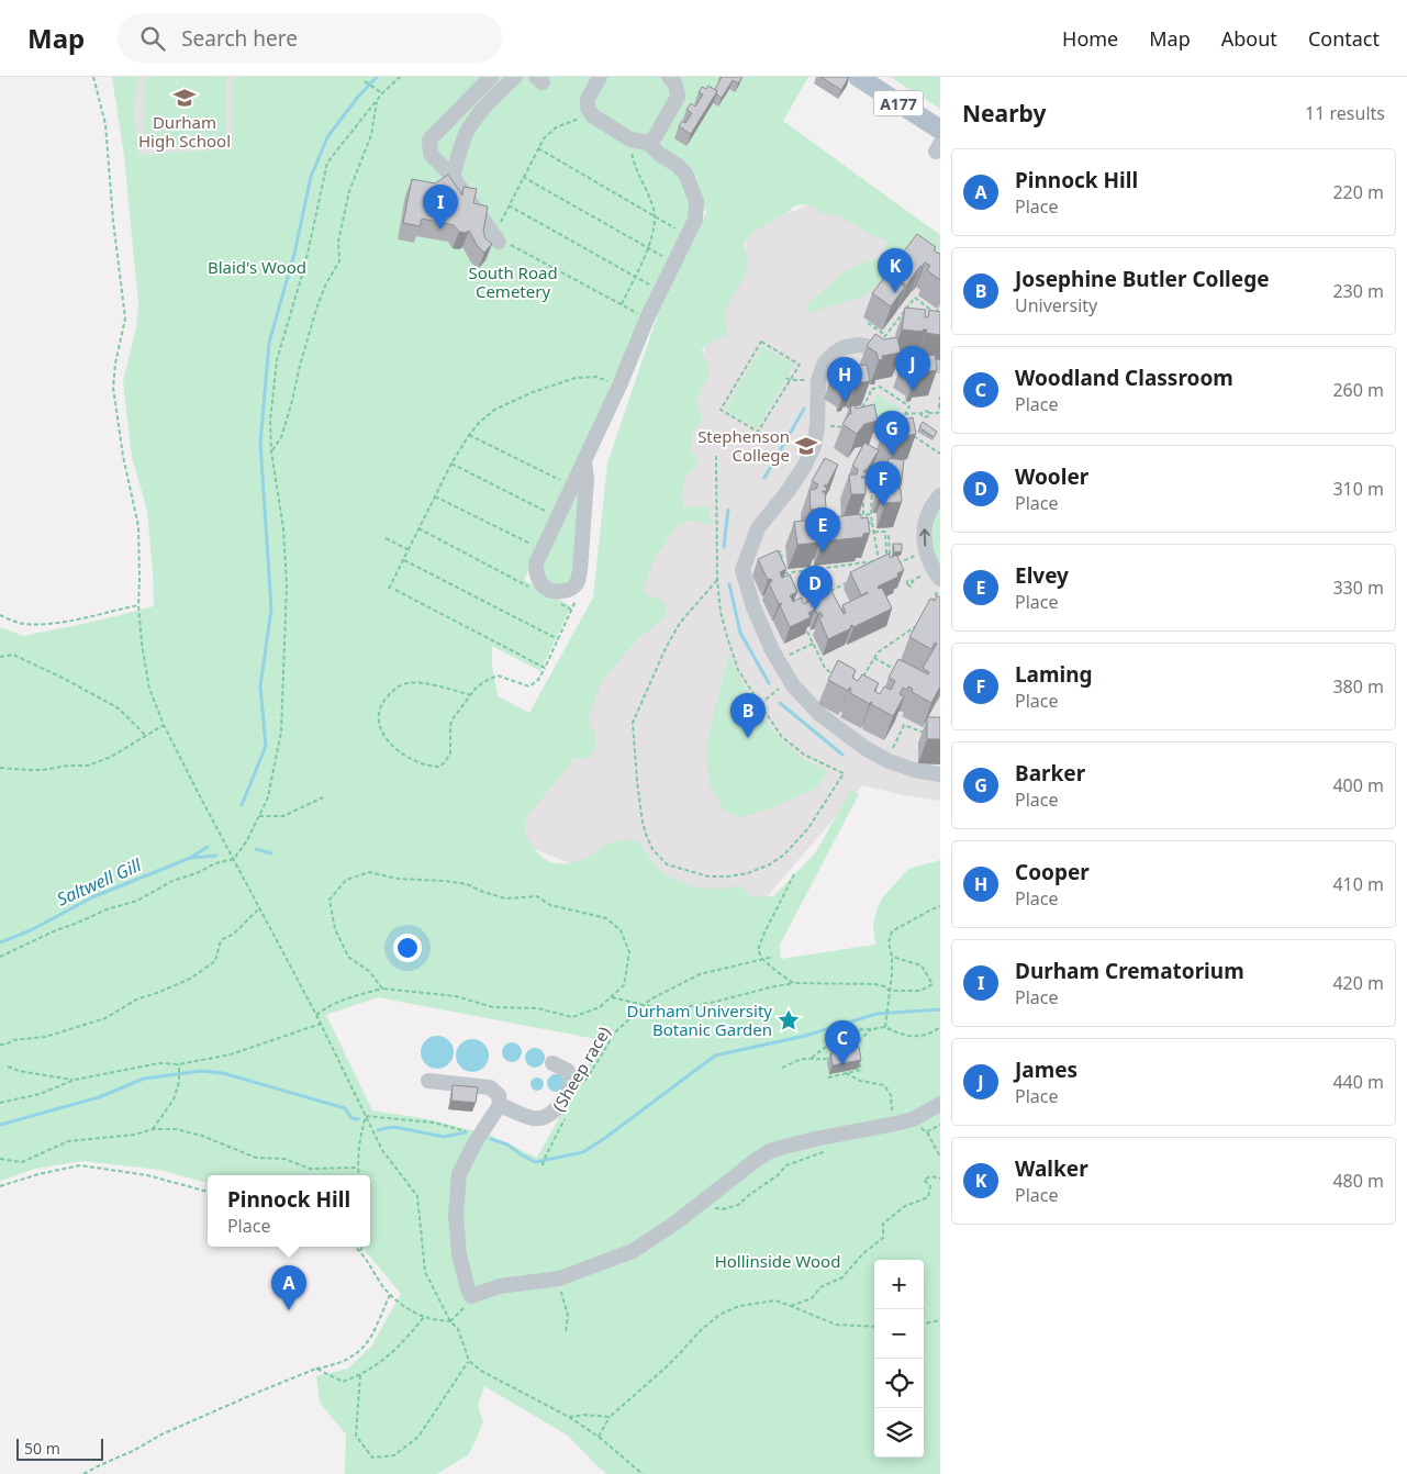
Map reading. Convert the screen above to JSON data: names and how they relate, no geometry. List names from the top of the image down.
{
  "streets": {
    "main road": ["A177"],
    "path": ["(Sheep race)"]
  },
  "water": ["Saltwell Gill"],
  "parks": ["Blaid's Wood", "South Road Cemetery", "Hollinside Wood"],
  "places": {
    "school or university": ["Durham High School", "Stephenson College"],
    "place": ["Durham University Botanic Garden"]
  },
  "scale_bar": "50 m",
  "page": {
    "header": "Map",
    "search": "Search here",
    "nav": [
      "Home",
      "Map",
      "About",
      "Contact"
    ],
    "heading": ["Nearby", "11 results"],
    "list": [
      {
        "mark": "A",
        "name": "Pinnock Hill",
        "note": "Place",
        "value": "220 m"
      },
      {
        "mark": "B",
        "name": "Josephine Butler College",
        "note": "University",
        "value": "230 m"
      },
      {
        "mark": "C",
        "name": "Woodland Classroom",
        "note": "Place",
        "value": "260 m"
      },
      {
        "mark": "D",
        "name": "Wooler",
        "note": "Place",
        "value": "310 m"
      },
      {
        "mark": "E",
        "name": "Elvey",
        "note": "Place",
        "value": "330 m"
      },
      {
        "mark": "F",
        "name": "Laming",
        "note": "Place",
        "value": "380 m"
      },
      {
        "mark": "G",
        "name": "Barker",
        "note": "Place",
        "value": "400 m"
      },
      {
        "mark": "H",
        "name": "Cooper",
        "note": "Place",
        "value": "410 m"
      },
      {
        "mark": "I",
        "name": "Durham Crematorium",
        "note": "Place",
        "value": "420 m"
      },
      {
        "mark": "J",
        "name": "James",
        "note": "Place",
        "value": "440 m"
      },
      {
        "mark": "K",
        "name": "Walker",
        "note": "Place",
        "value": "480 m"
      }
    ],
    "pins": [
      "I",
      "K",
      "J",
      "H",
      "G",
      "F",
      "E",
      "D",
      "B",
      "C",
      "A"
    ],
    "popup": ["Pinnock Hill", "Place"],
    "map_buttons": ["+", "−"],
    "scale": "50 m"
  }
}
